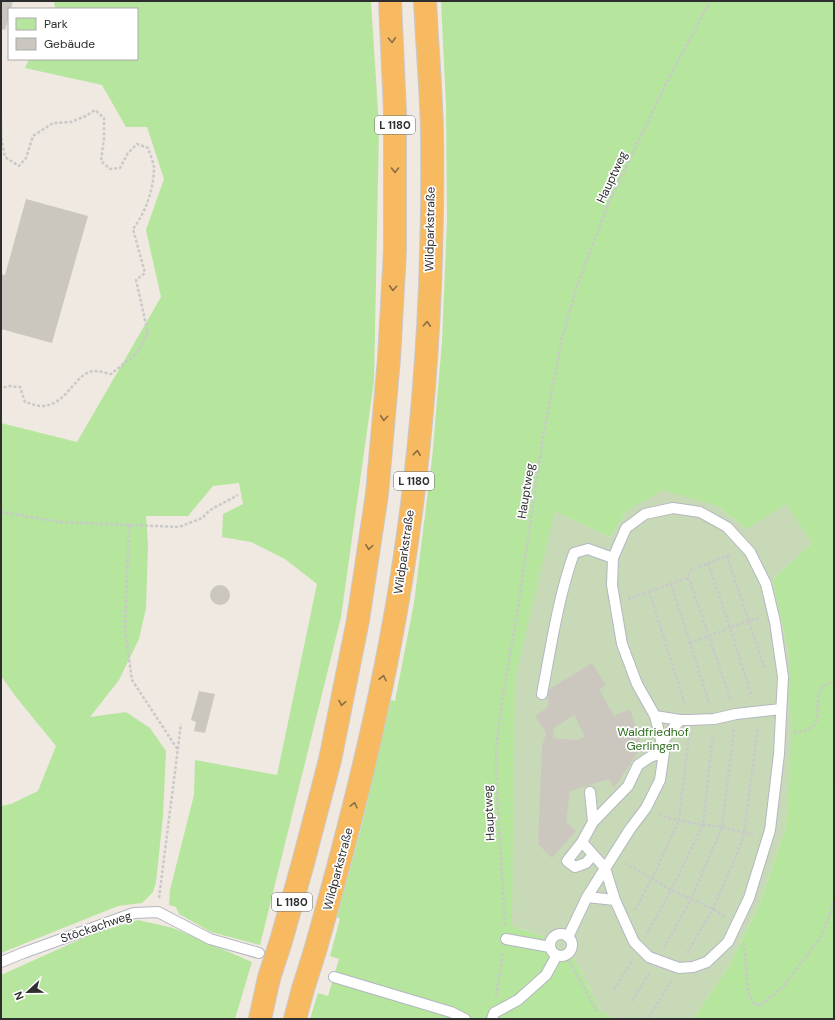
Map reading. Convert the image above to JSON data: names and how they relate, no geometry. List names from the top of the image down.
{
  "streets": {
    "highway": ["L 1180", "Wildparkstraße"],
    "lane": ["Stöckachweg"],
    "path": ["Hauptweg"]
  },
  "parks": ["Waldfriedhof Gerlingen"],
  "legend": ["Park", "Gebäude"],
  "north": "left"
}
